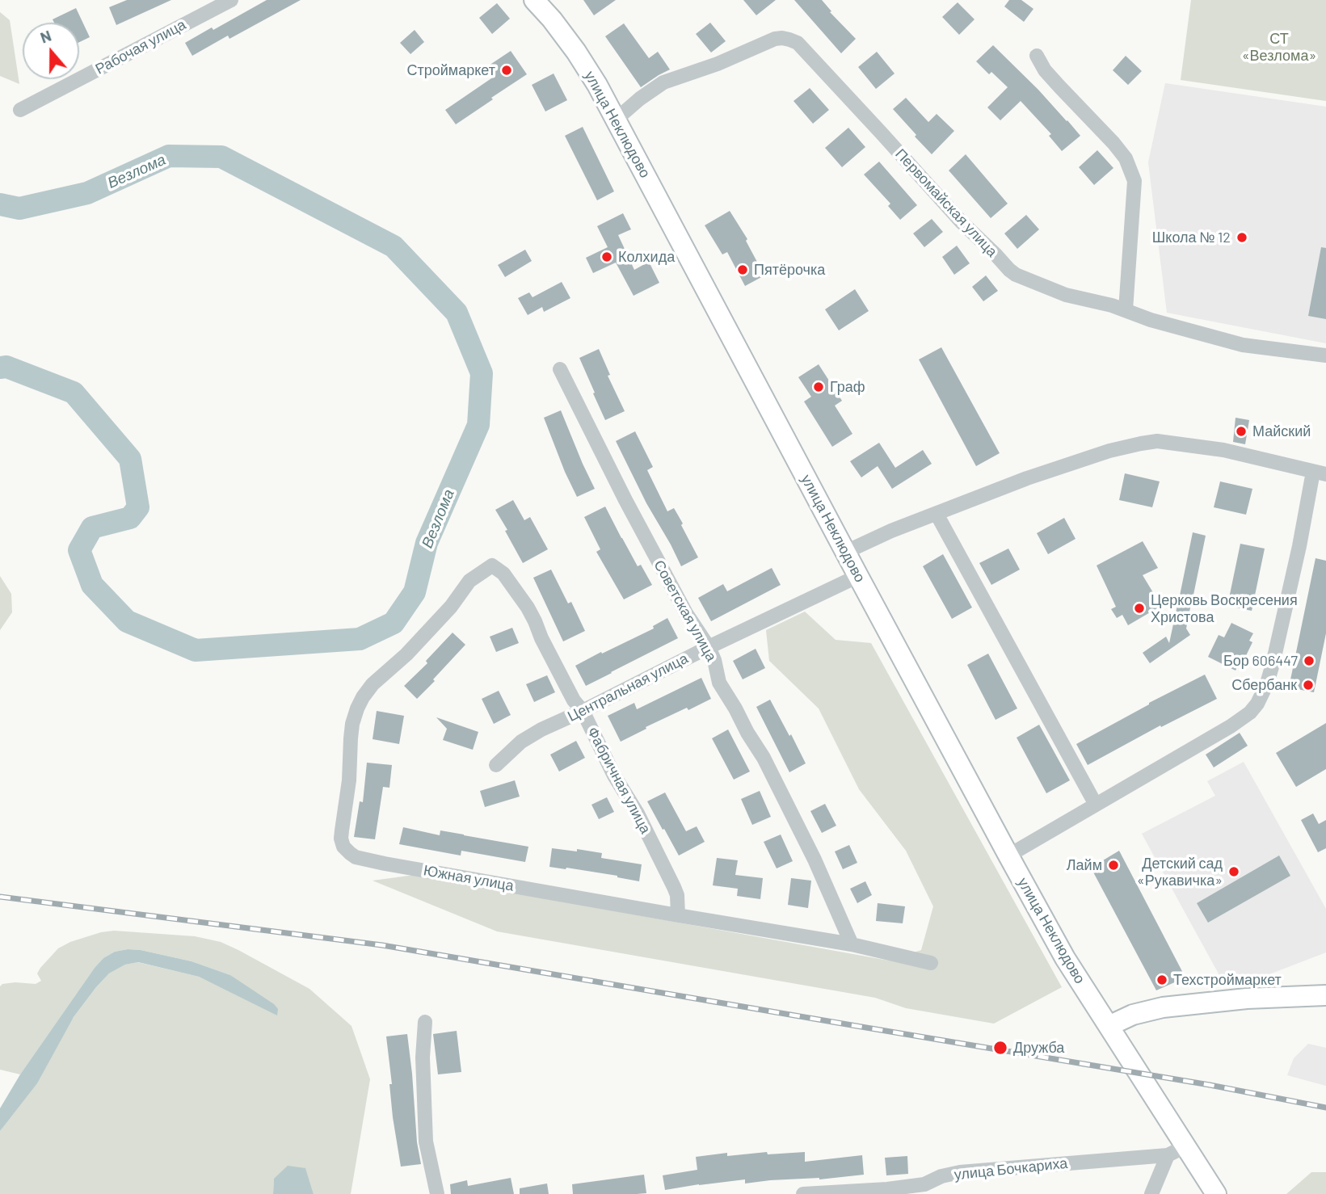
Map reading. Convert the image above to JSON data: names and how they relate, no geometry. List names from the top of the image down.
{
  "streets": {
    "main road": ["улица Неклюдово"],
    "street": [
      "Рабочая улица",
      "Первомайская улица",
      "Советская улица",
      "Центральная улица",
      "Фабричная улица",
      "Южная улица",
      "улица Бочкариха"
    ]
  },
  "crossings": [
    ["улица Неклюдово", "Первомайская улица"],
    ["улица Неклюдово", "Центральная улица"],
    ["улица Неклюдово", "улица Бочкариха"],
    ["Советская улица", "Центральная улица"],
    ["Советская улица", "Южная улица"],
    ["Центральная улица", "Фабричная улица"],
    ["Фабричная улица", "Южная улица"]
  ],
  "water": ["Везлома"],
  "parks": ["СТ «Везлома»"],
  "places": [
    "Строймаркет",
    "Школа № 12",
    "Колхида",
    "Пятёрочка",
    "Граф",
    "Майский",
    "Церковь Воскресения Христова",
    "Бор 606447",
    "Сбербанк",
    "Лайм",
    "Детский сад «Рукавичка»",
    "Техстроймаркет",
    "Дружба"
  ],
  "north": "top"
}
